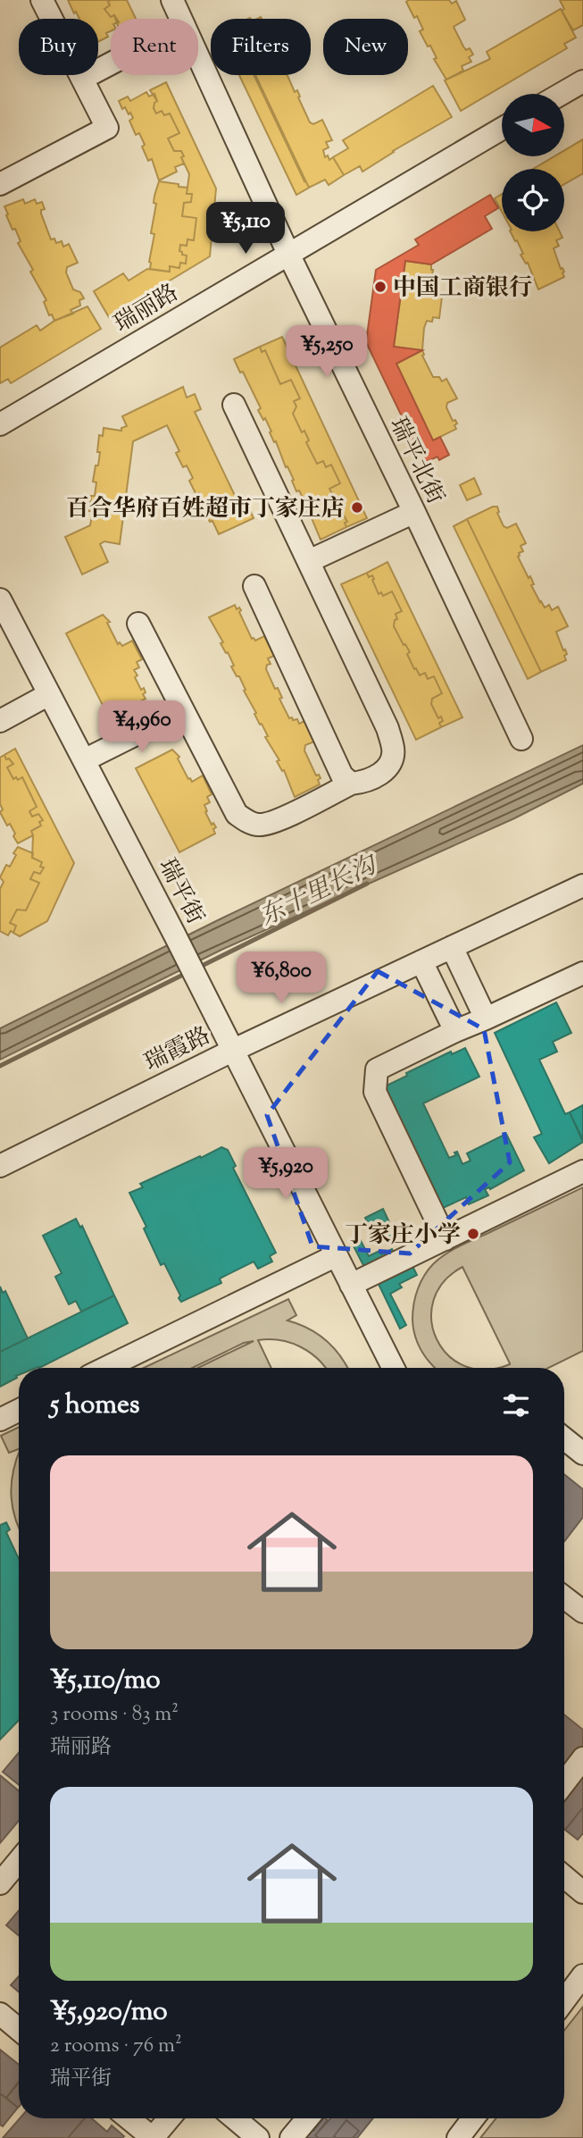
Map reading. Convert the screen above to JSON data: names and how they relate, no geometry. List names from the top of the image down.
{
  "streets": {
    "street": [
      "瑞丽路",
      "瑞平北街",
      "瑞平街",
      "瑞霞路"
    ]
  },
  "crossings": [
    ["瑞丽路", "瑞平北街"],
    ["瑞平街", "瑞霞路"]
  ],
  "water": ["东十里长沟"],
  "places": ["中国工商银行", "百合华府百姓超市丁家庄店", "丁家庄小学"],
  "north": "right",
  "page": {
    "chip": [
      "Buy",
      "Rent",
      "Filters",
      "New"
    ],
    "price": [
      "¥5,110",
      "¥5,250",
      "¥4,960",
      "¥6,800",
      "¥5,920"
    ],
    "heading": "5 homes",
    "list": [
      {
        "name": "¥5,110/mo",
        "note": "3 rooms · 83 m² · 瑞丽路"
      },
      {
        "name": "¥5,920/mo",
        "note": "2 rooms · 76 m² · 瑞平街"
      }
    ]
  }
}
